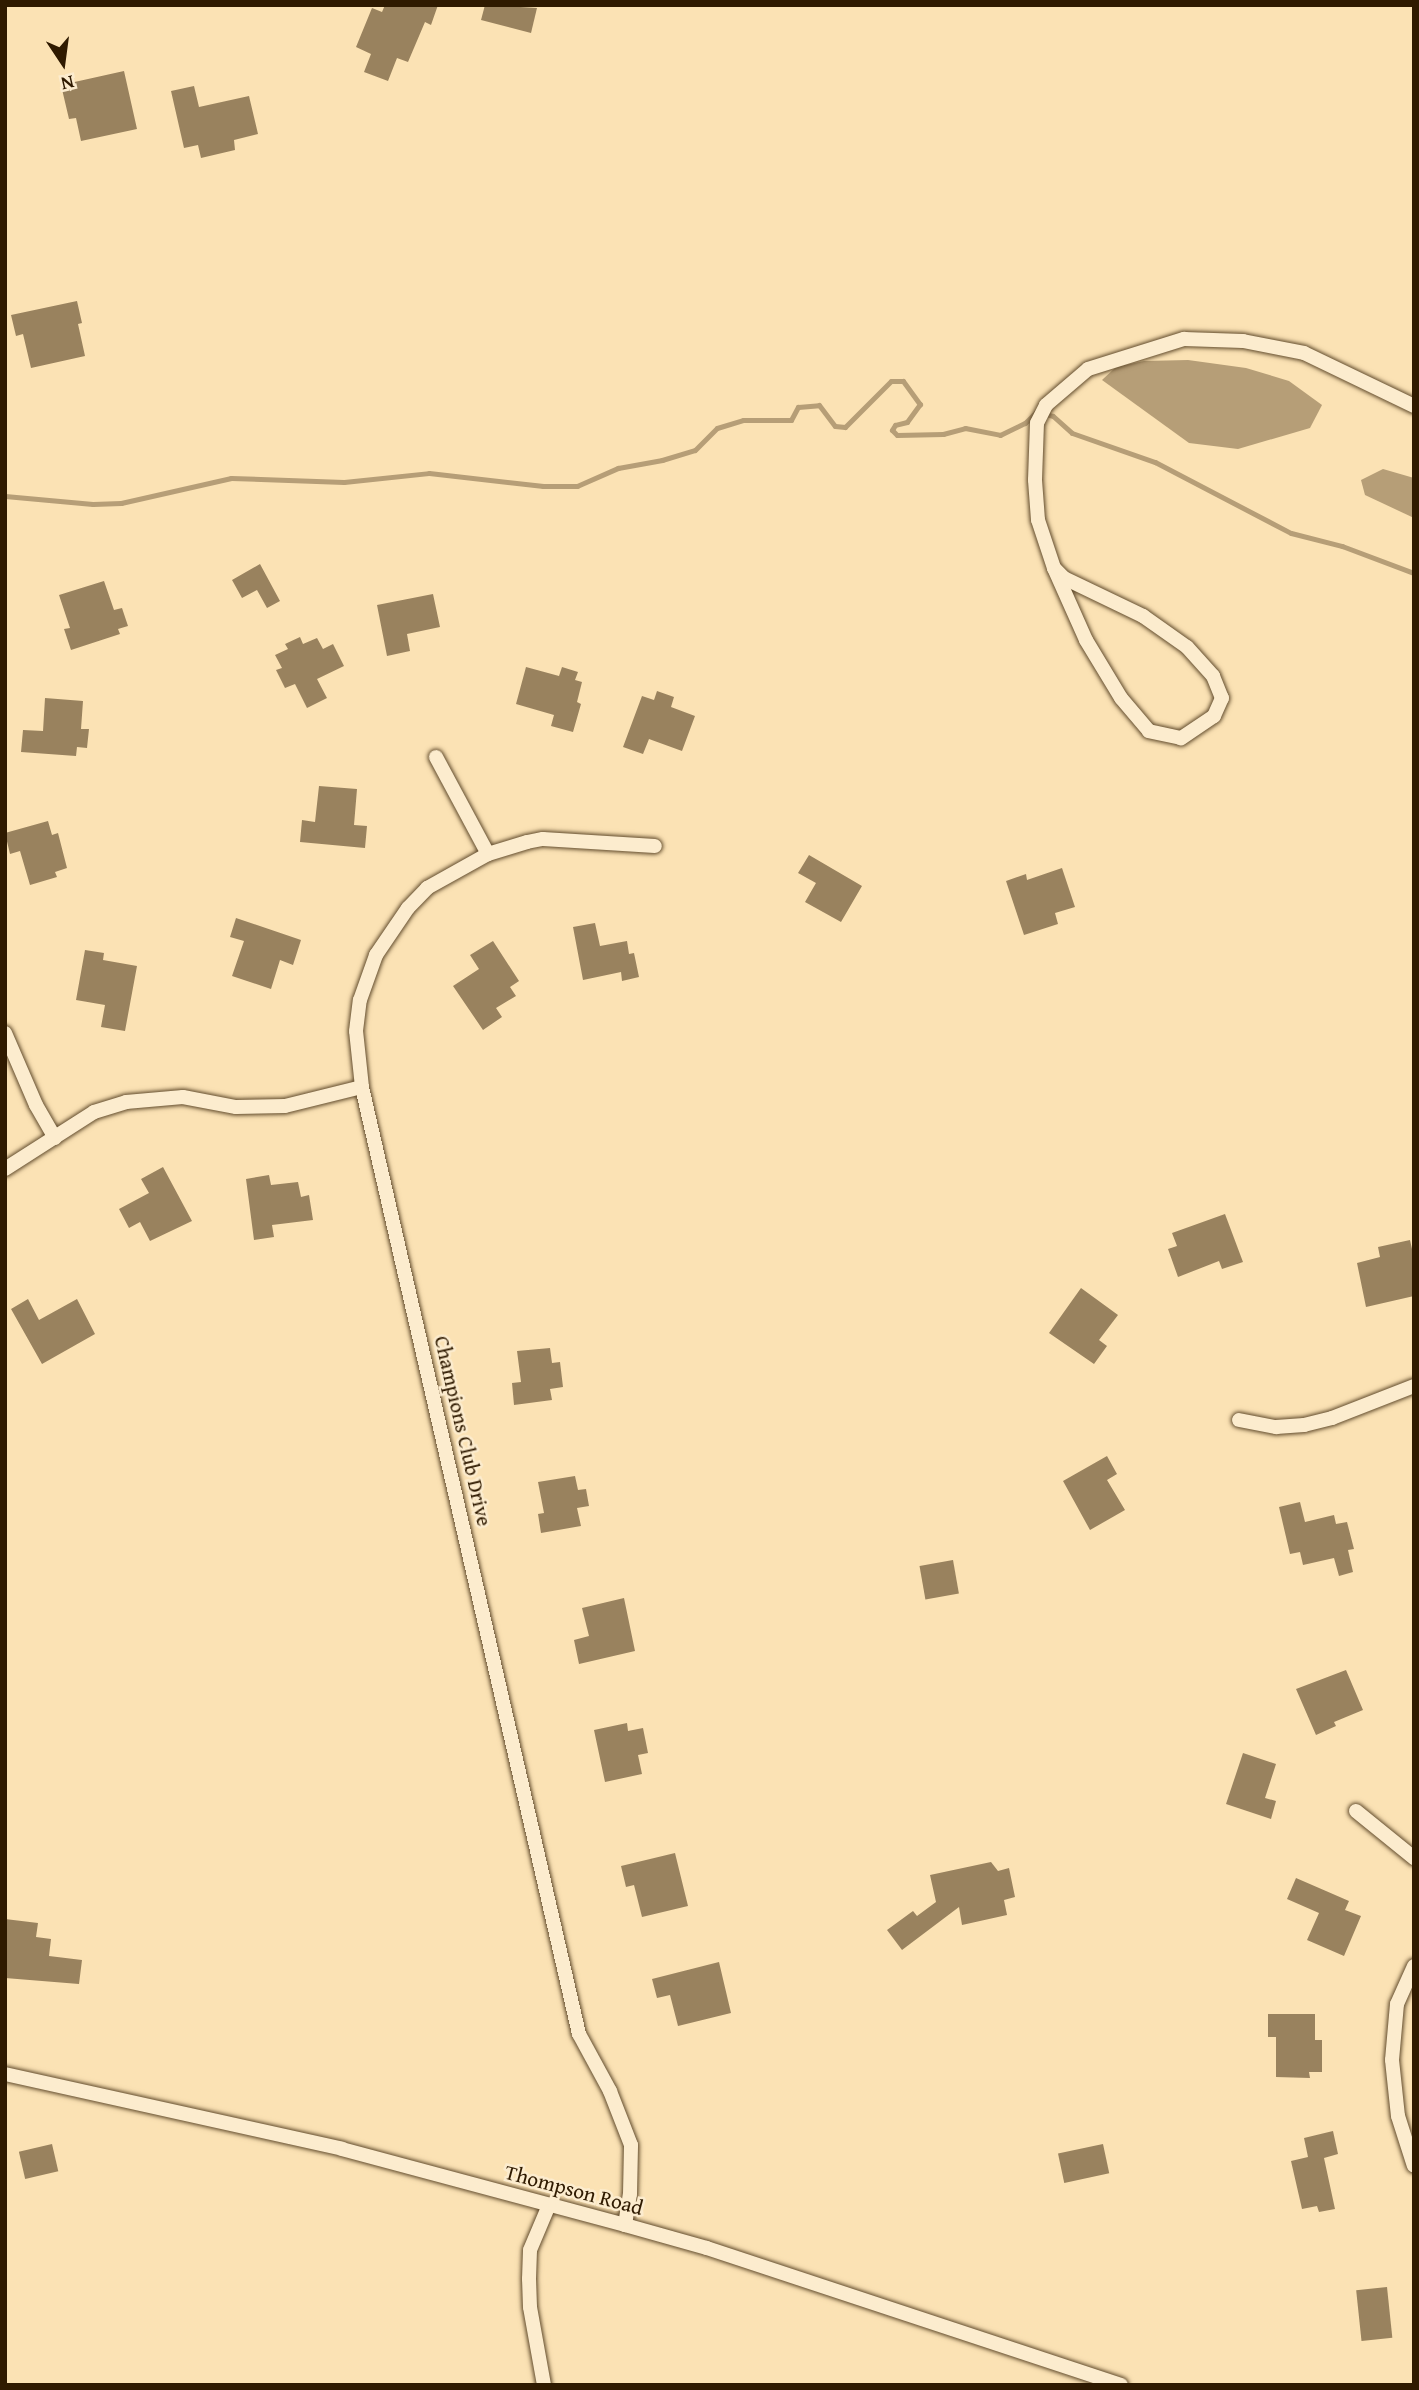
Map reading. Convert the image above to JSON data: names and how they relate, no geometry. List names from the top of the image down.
{
  "streets": {
    "street": ["Champions Club Drive", "Thompson Road"]
  },
  "crossings": [
    ["Champions Club Drive", "Thompson Road"]
  ],
  "north": "bottom"
}
